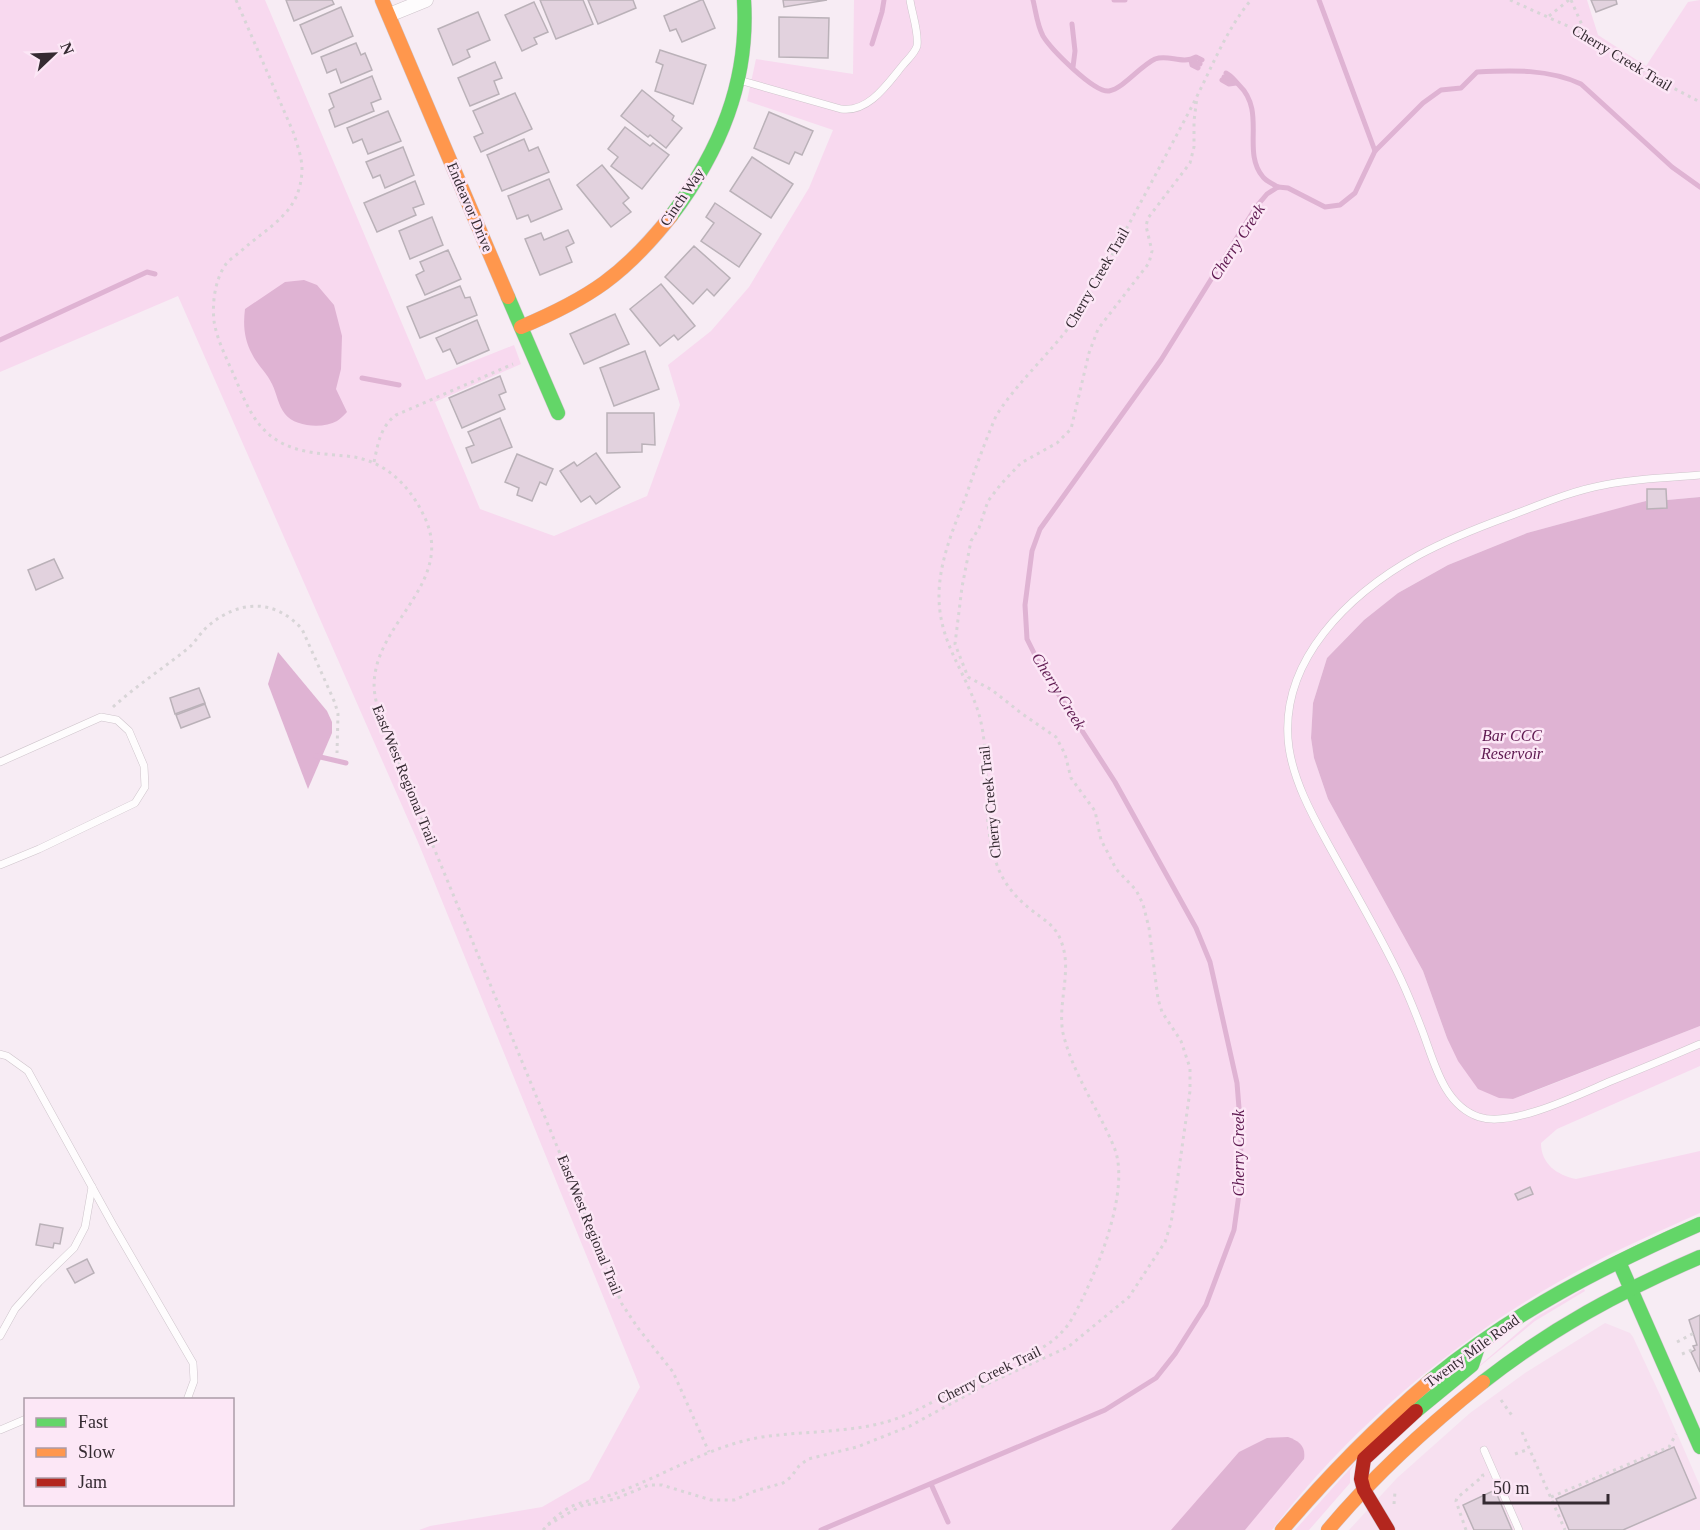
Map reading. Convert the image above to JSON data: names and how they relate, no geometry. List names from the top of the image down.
{
  "streets": {
    "main road": ["Cinch Way", "Endeavor Drive", "Twenty Mile Road"],
    "path": ["Cherry Creek Trail", "East/West Regional Trail"]
  },
  "crossings": [
    ["Cherry Creek Trail", "East/West Regional Trail"],
    ["Cinch Way", "Endeavor Drive"]
  ],
  "water": ["Cherry Creek", "Bar CCC Reservoir"],
  "legend": ["Fast", "Slow", "Jam"],
  "scale_bar": "50 m",
  "north": "top right"
}
